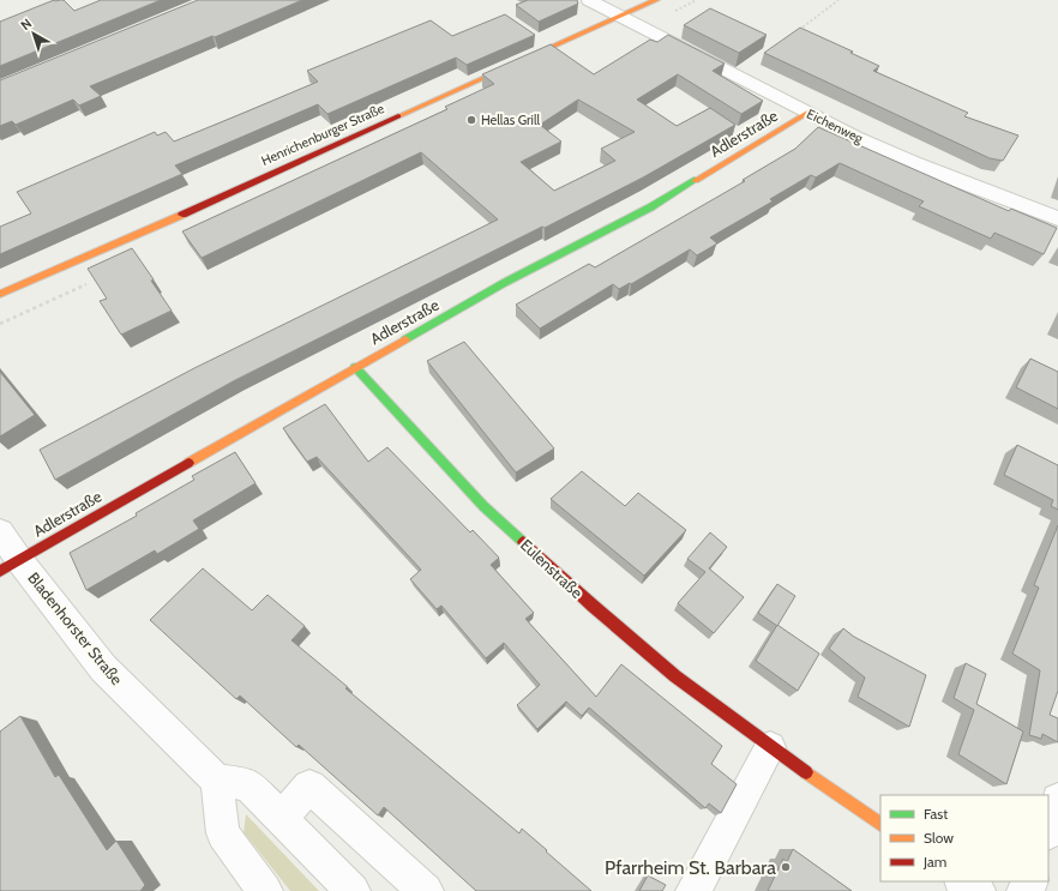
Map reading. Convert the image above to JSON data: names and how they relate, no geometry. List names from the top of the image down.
{
  "streets": {
    "street": [
      "Eichenweg",
      "Adlerstraße",
      "Henrichenburger Straße",
      "Eulenstraße",
      "Bladenhorster Straße"
    ]
  },
  "crossings": [
    ["Eichenweg", "Adlerstraße"],
    ["Eichenweg", "Henrichenburger Straße"],
    ["Adlerstraße", "Eulenstraße"],
    ["Adlerstraße", "Bladenhorster Straße"]
  ],
  "places": ["Hellas Grill", "Pfarrheim St. Barbara"],
  "legend": ["Fast", "Slow", "Jam"],
  "north": "top left"
}
